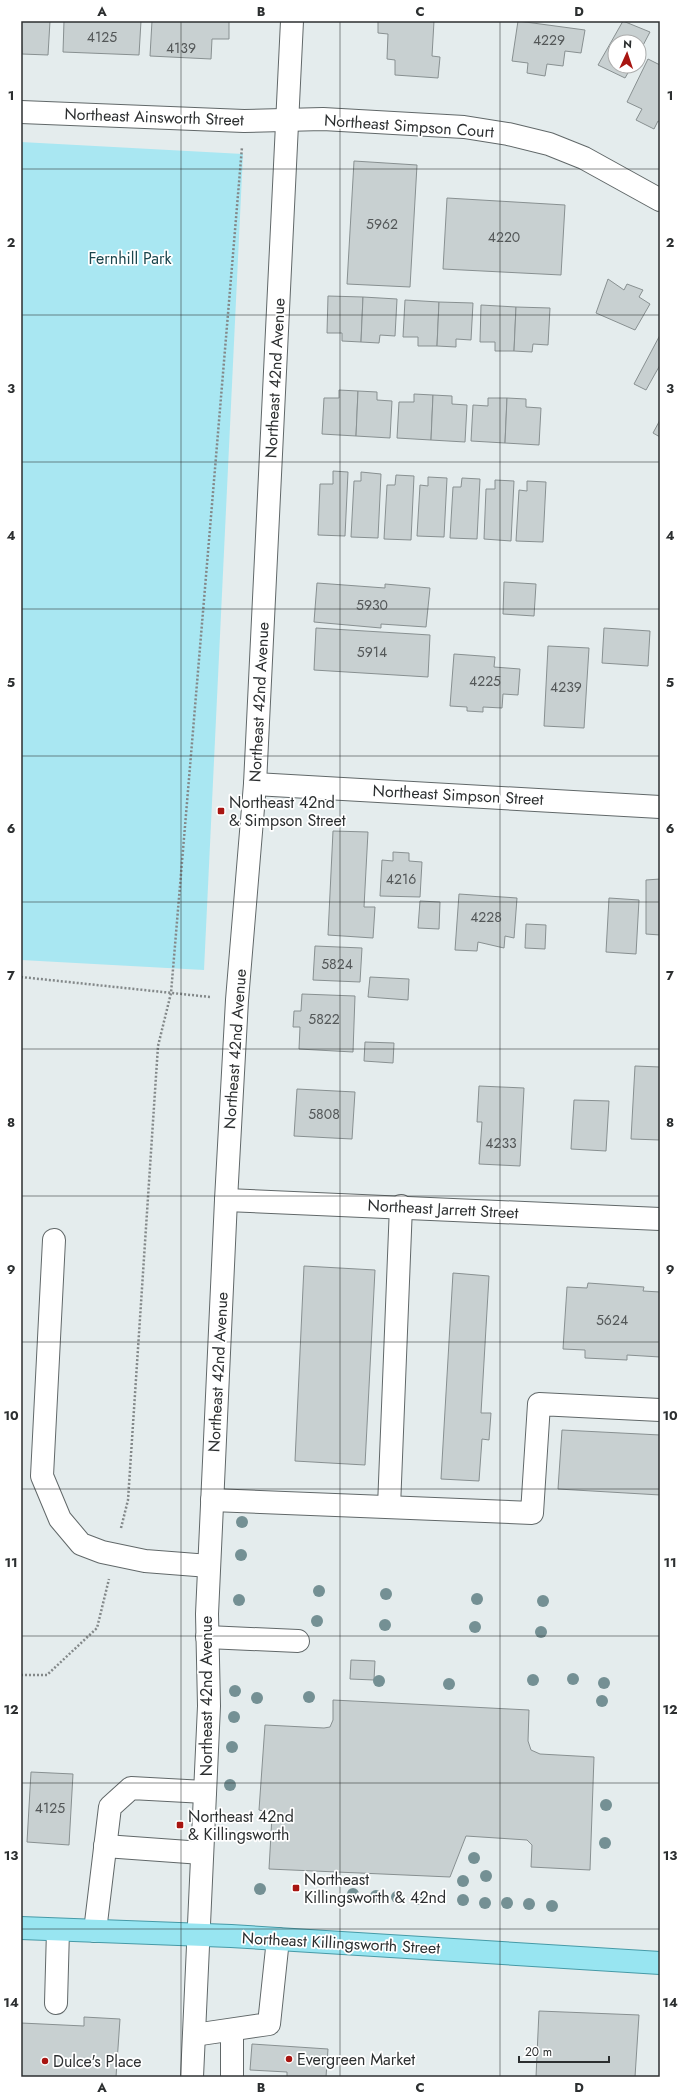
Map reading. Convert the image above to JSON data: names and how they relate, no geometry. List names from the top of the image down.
{
  "streets": {
    "main road": ["Northeast Killingsworth Street"],
    "street": [
      "Northeast Ainsworth Street",
      "Northeast Simpson Court",
      "Northeast 42nd Avenue",
      "Northeast Simpson Street",
      "Northeast Jarrett Street"
    ]
  },
  "crossings": [
    ["Northeast Ainsworth Street", "Northeast Simpson Court"],
    ["Northeast Ainsworth Street", "Northeast 42nd Avenue"],
    ["Northeast Simpson Court", "Northeast 42nd Avenue"],
    ["Northeast 42nd Avenue", "Northeast Simpson Street"],
    ["Northeast 42nd Avenue", "Northeast Jarrett Street"],
    ["Northeast 42nd Avenue", "Northeast Killingsworth Street"]
  ],
  "parks": ["Fernhill Park"],
  "places": {
    "transit": ["Northeast 42nd & Simpson Street", "Northeast 42nd & Killingsworth", "Northeast Killingsworth & 42nd"],
    "other": ["Evergreen Market", "Dulce's Place"]
  },
  "house_numbers": [
    "4125",
    "4229",
    "4139",
    "5962",
    "4220",
    "5930",
    "5914",
    "4225",
    "4239",
    "4216",
    "4228",
    "5824",
    "5822",
    "5808",
    "4233",
    "5624",
    "4125"
  ],
  "scale_bar": "20 m",
  "north": "top",
  "grid": {
    "columns": [
      "A",
      "B",
      "C",
      "D"
    ],
    "rows": [
      "1",
      "2",
      "3",
      "4",
      "5",
      "6",
      "7",
      "8",
      "9",
      "10",
      "11",
      "12",
      "13",
      "14"
    ]
  }
}
